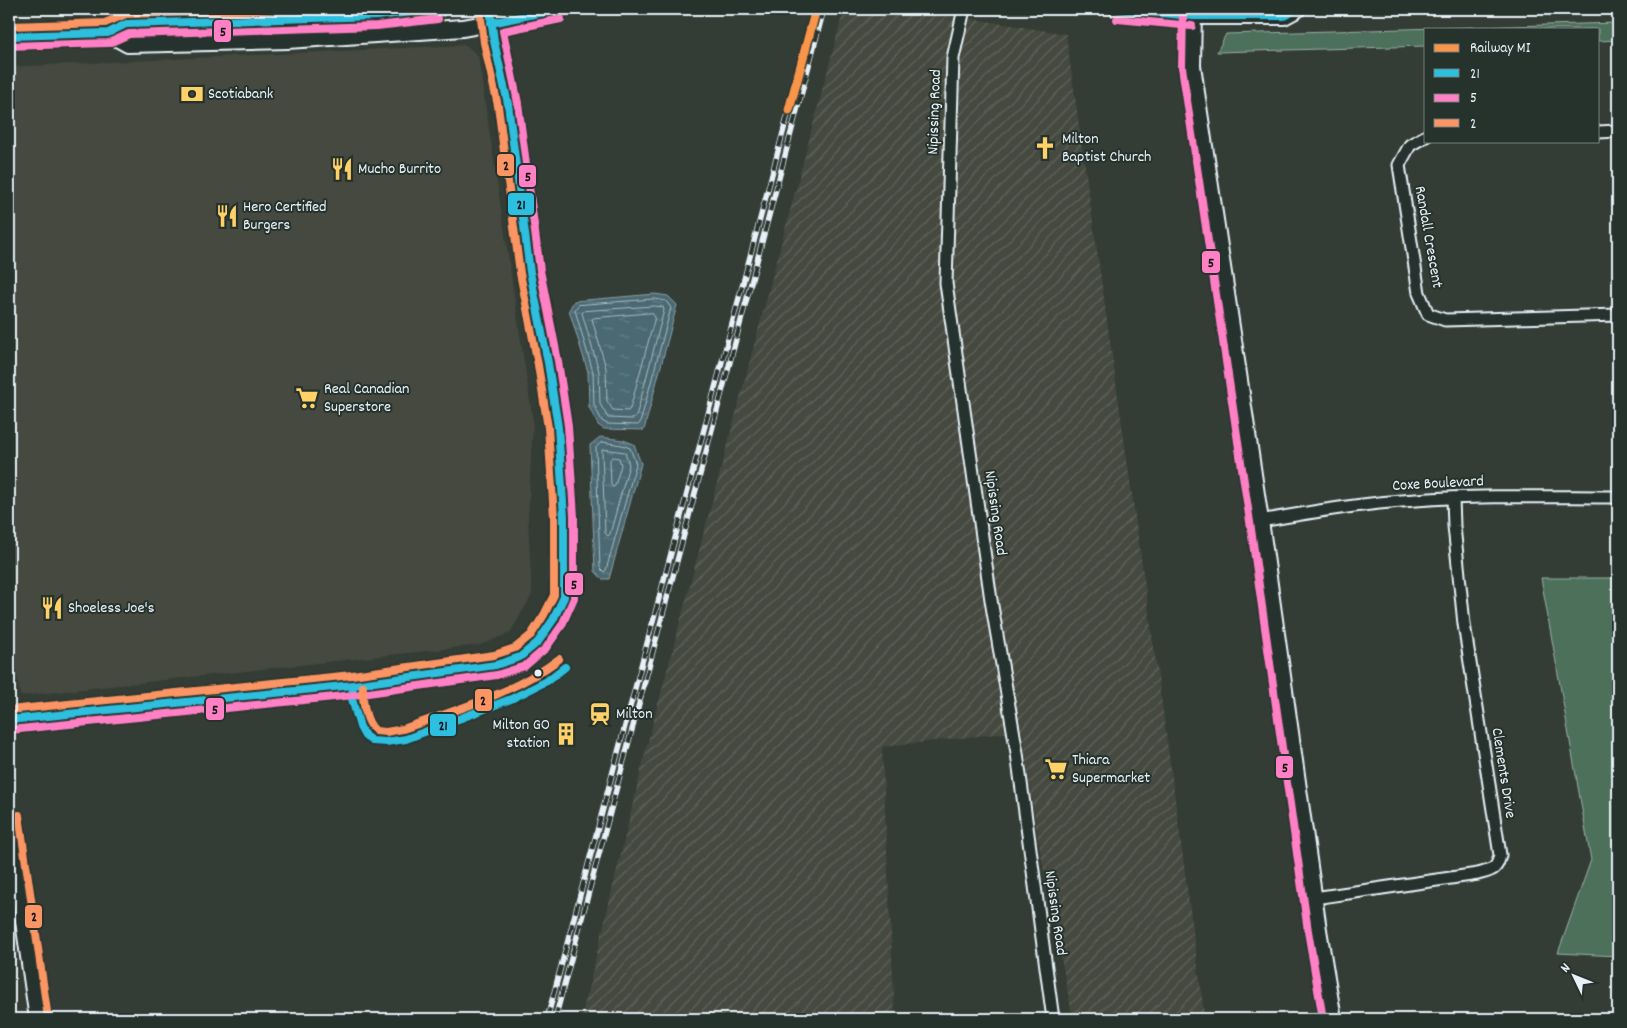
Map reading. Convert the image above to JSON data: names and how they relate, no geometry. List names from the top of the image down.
{
  "streets": {
    "street": [
      "Nipissing Road",
      "Randall Crescent",
      "Coxe Boulevard",
      "Clements Drive"
    ]
  },
  "crossings": [
    ["Coxe Boulevard", "Clements Drive"]
  ],
  "places": {
    "bank": ["Scotiabank"],
    "church": ["Milton Baptist Church"],
    "restaurant": ["Mucho Burrito", "Hero Certified Burgers", "Shoeless Joe's"],
    "supermarket": ["Real Canadian Superstore", "Thiara Supermarket"],
    "station": ["Milton"],
    "building": ["Milton GO station"]
  },
  "lines": [
    "rail line MI",
    "transit line 21",
    "transit line 5",
    "transit line 2"
  ],
  "legend": [
    "Railway MI",
    "21",
    "5",
    "2"
  ],
  "north": "top left"
}
